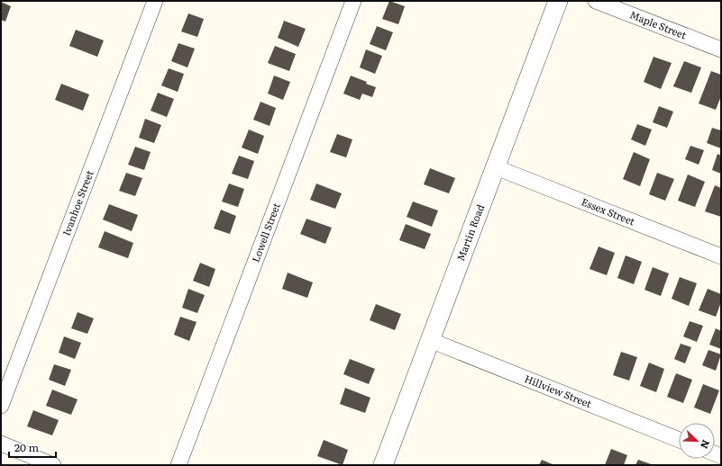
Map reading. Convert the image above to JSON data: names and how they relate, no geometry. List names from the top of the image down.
{
  "streets": {
    "street": [
      "Maple Street",
      "Ivanhoe Street",
      "Essex Street",
      "Lowell Street",
      "Martin Road",
      "Hillview Street"
    ]
  },
  "crossings": [
    ["Essex Street", "Martin Road"],
    ["Martin Road", "Hillview Street"]
  ],
  "scale_bar": "20 m",
  "north": "bottom right"
}
